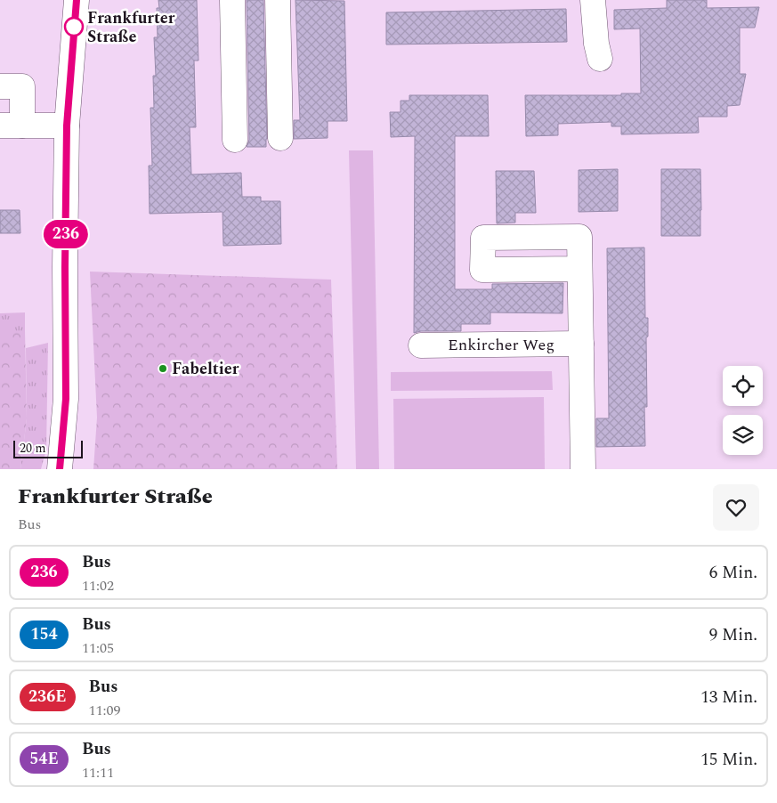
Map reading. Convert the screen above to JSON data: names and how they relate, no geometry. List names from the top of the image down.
{
  "streets": {
    "street": ["Enkircher Weg"]
  },
  "places": ["Frankfurter Straße", "Fabeltier"],
  "lines": ["bus line 236"],
  "scale_bar": "20 m",
  "page": {
    "on_map": "236",
    "scale": "20 m",
    "heading": ["Frankfurter Straße", "Bus"],
    "list": [
      {
        "mark": "236",
        "name": "Bus",
        "note": "11:02",
        "value": "6 Min."
      },
      {
        "mark": "154",
        "name": "Bus",
        "note": "11:05",
        "value": "9 Min."
      },
      {
        "mark": "236E",
        "name": "Bus",
        "note": "11:09",
        "value": "13 Min."
      },
      {
        "mark": "54E",
        "name": "Bus",
        "note": "11:11",
        "value": "15 Min."
      }
    ]
  }
}
